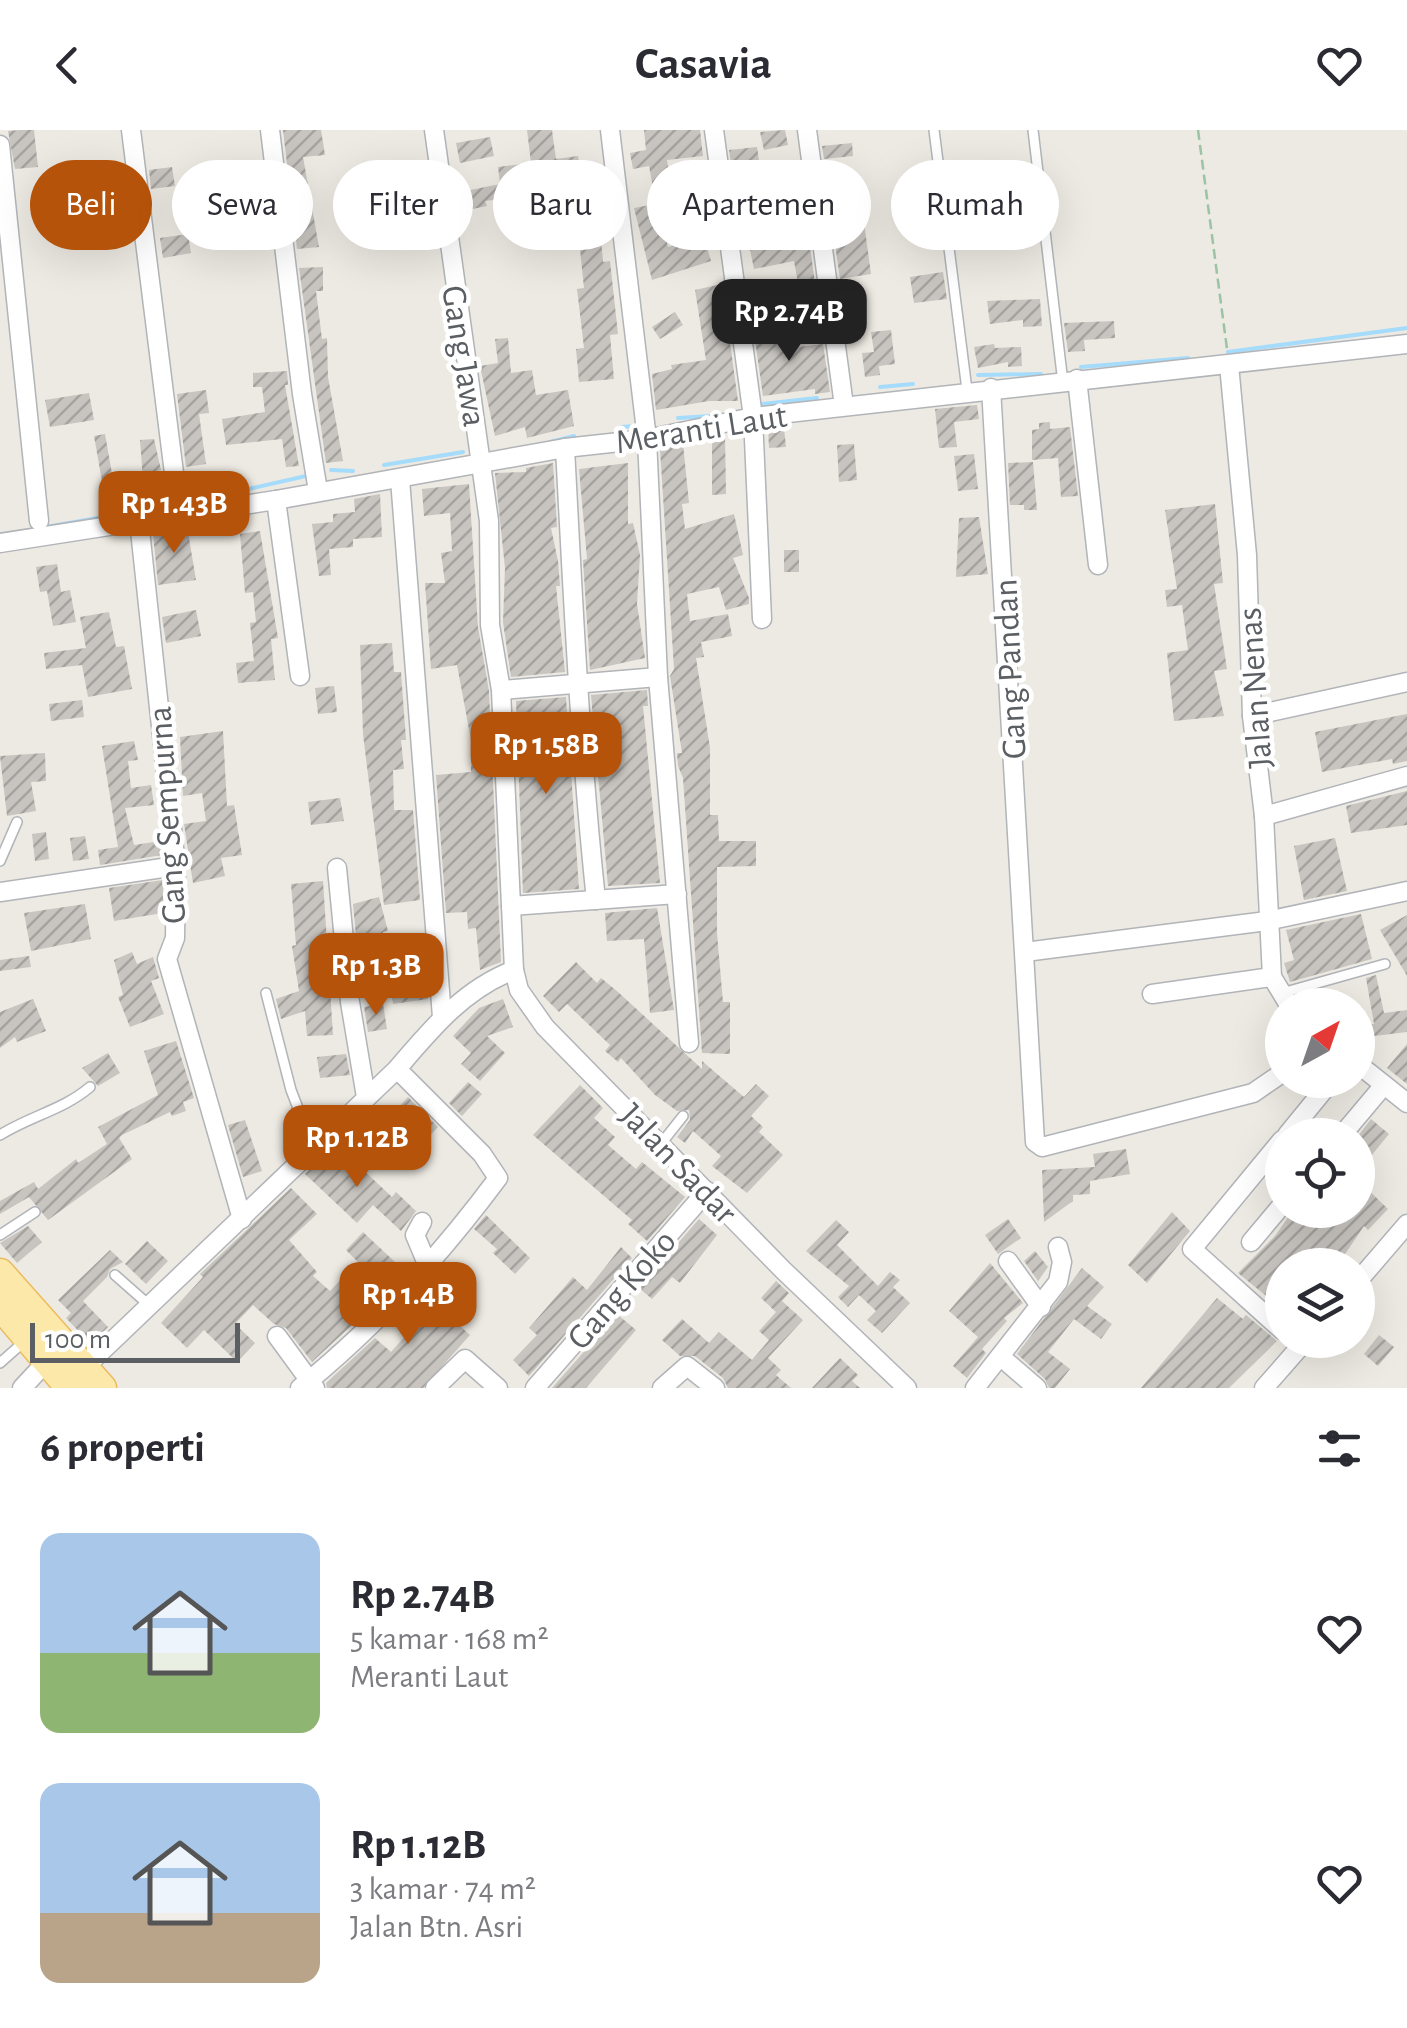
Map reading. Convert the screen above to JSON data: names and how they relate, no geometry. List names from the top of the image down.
{
  "streets": {
    "street": [
      "Gang Jawa",
      "Meranti Laut",
      "Gang Pandan",
      "Jalan Nenas",
      "Gang Sempurna",
      "Jalan Sadar",
      "Gang Koko"
    ]
  },
  "crossings": [
    ["Gang Jawa", "Meranti Laut"],
    ["Gang Jawa", "Jalan Sadar"],
    ["Meranti Laut", "Gang Pandan"],
    ["Meranti Laut", "Jalan Nenas"],
    ["Meranti Laut", "Gang Sempurna"],
    ["Jalan Sadar", "Gang Koko"]
  ],
  "scale_bar": "100 m",
  "north": "top right",
  "page": {
    "header": "Casavia",
    "chip": [
      "Beli",
      "Sewa",
      "Filter",
      "Baru",
      "Apartemen",
      "Rumah"
    ],
    "price": [
      "Rp 2.74B",
      "Rp 1.43B",
      "Rp 1.58B",
      "Rp 1.3B",
      "Rp 1.12B",
      "Rp 1.4B"
    ],
    "scale": "100 m",
    "heading": "6 properti",
    "list": [
      {
        "name": "Rp 2.74B",
        "note": "5 kamar · 168 m² · Meranti Laut"
      },
      {
        "name": "Rp 1.12B",
        "note": "3 kamar · 74 m² · Jalan Btn. Asri"
      }
    ]
  }
}
